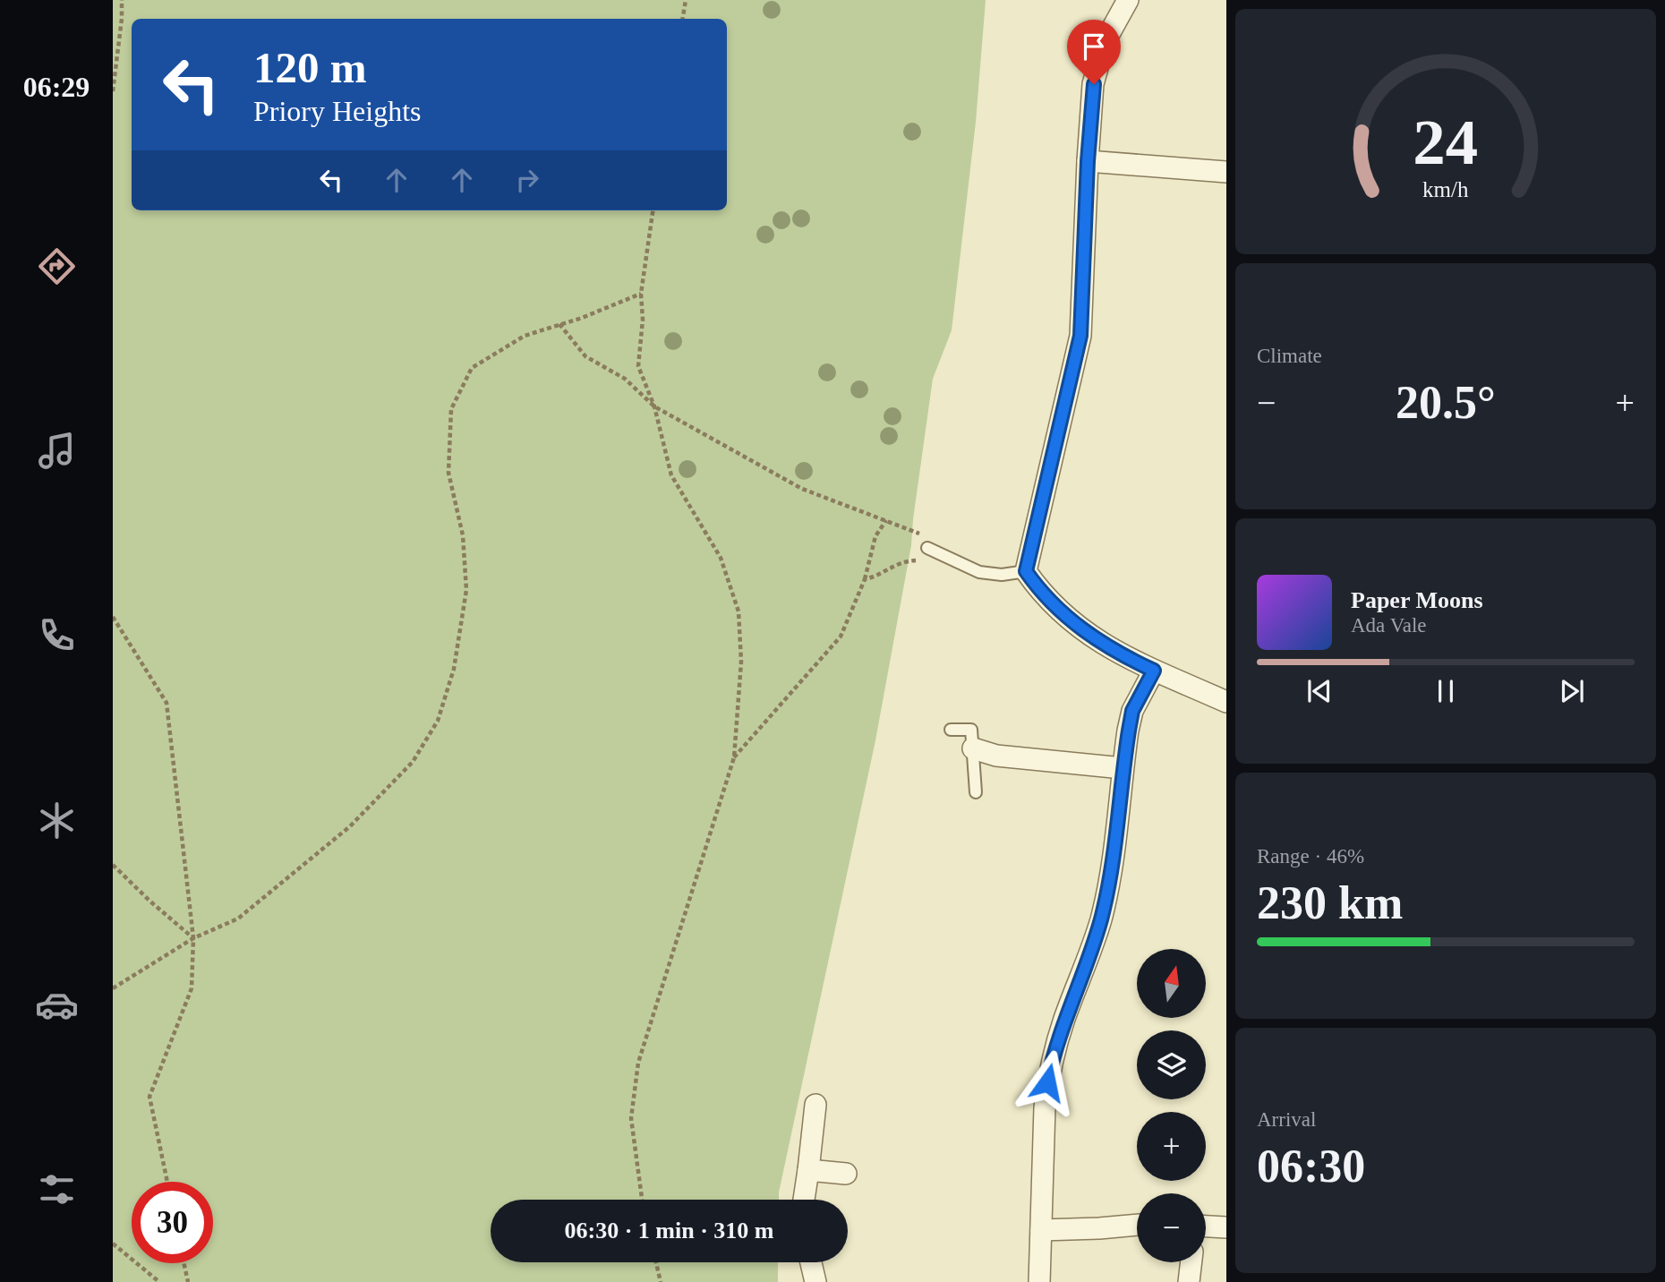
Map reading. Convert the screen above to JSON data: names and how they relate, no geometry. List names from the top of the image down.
{
  "north": "top",
  "page": {
    "tabs": "06:29",
    "turn": ["120 m", "Priory Heights"],
    "tile": [
      "Climate",
      ["Range · 46%", "230 km"],
      ["Arrival", "06:30"]
    ],
    "heat": ["−", "20.5°", "+"],
    "song": ["Paper Moons", "Ada Vale"],
    "map_buttons": ["+", "−"],
    "limit": "30",
    "trip": "06:30 · 1 min · 310 m",
    "gauge": ["24", "km/h"]
  }
}
